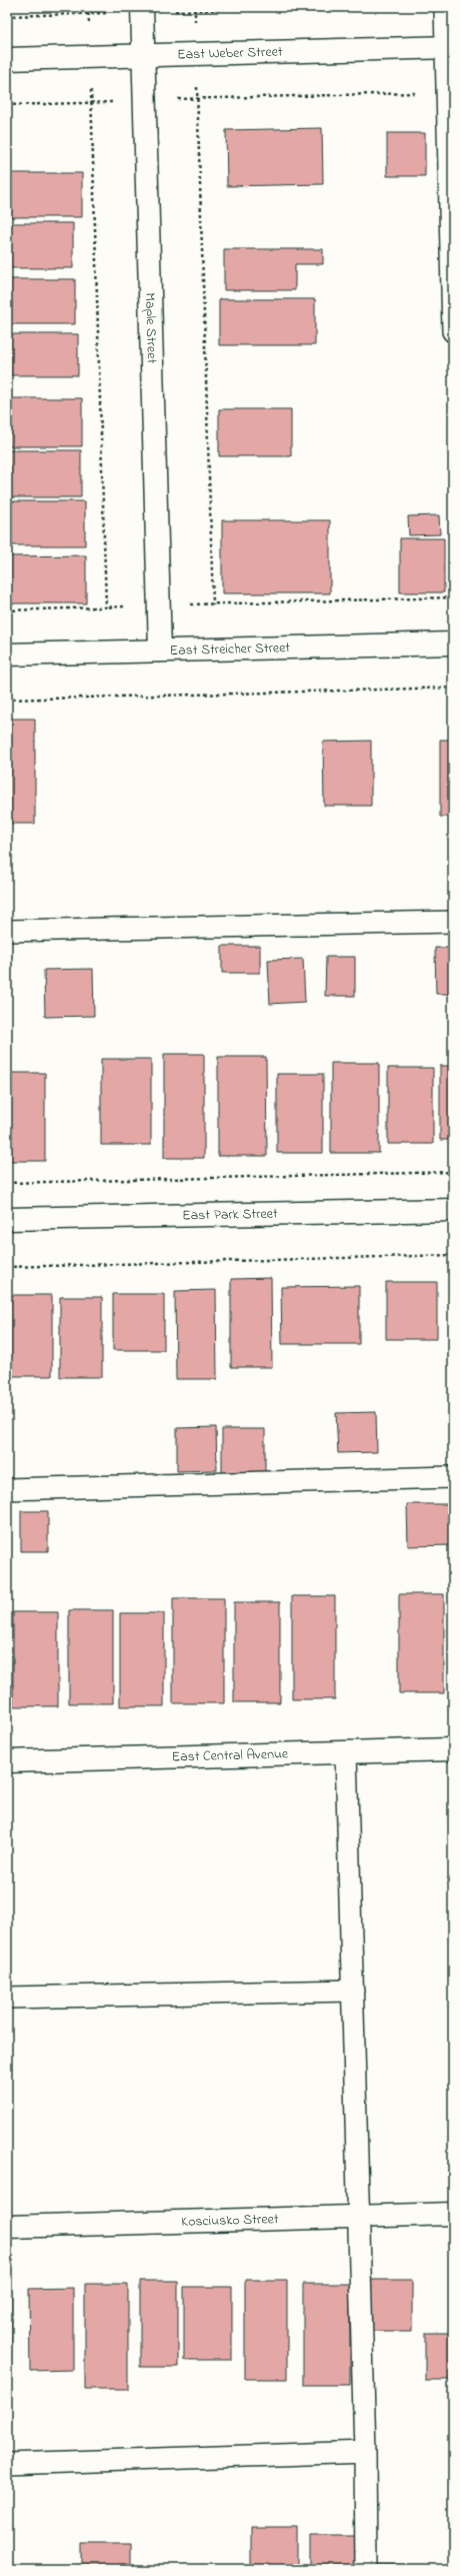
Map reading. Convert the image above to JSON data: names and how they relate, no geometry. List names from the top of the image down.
{
  "streets": {
    "street": [
      "East Weber Street",
      "Maple Street",
      "East Streicher Street",
      "East Park Street",
      "East Central Avenue",
      "Kosciusko Street"
    ]
  },
  "crossings": [
    ["East Weber Street", "Maple Street"],
    ["Maple Street", "East Streicher Street"]
  ]
}
